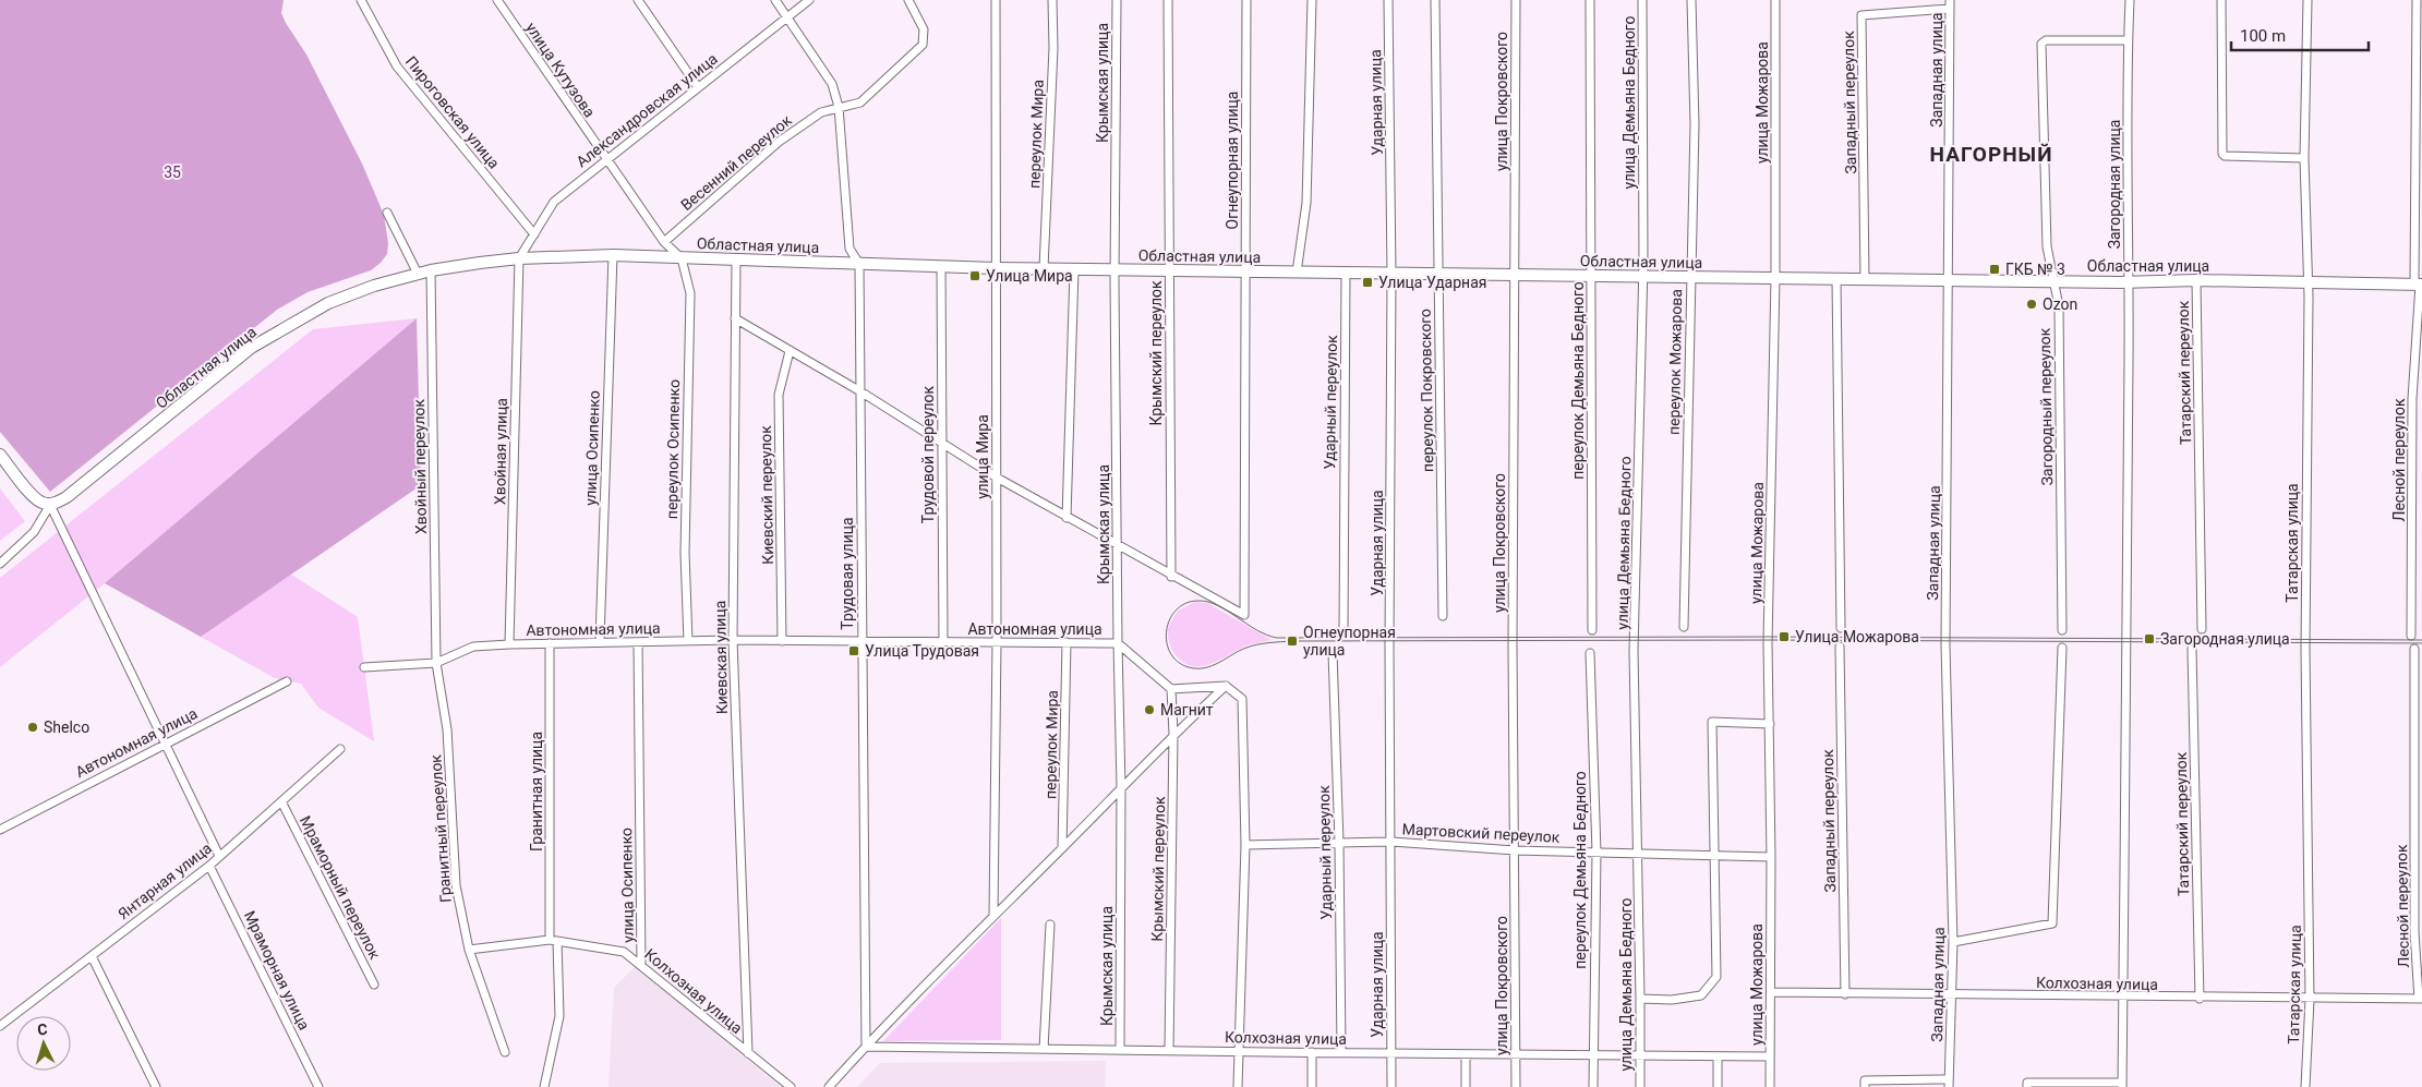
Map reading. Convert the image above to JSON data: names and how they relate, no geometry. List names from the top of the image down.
{
  "streets": {
    "main road": ["Областная улица"],
    "street": [
      "улица Кутузова",
      "Западная улица",
      "Крымская улица",
      "улица Покровского",
      "Ударная улица",
      "улица Демьяна Бедного",
      "улица Можарова",
      "Западный переулок",
      "Александровская улица",
      "Пироговская улица",
      "переулок Мира",
      "Огнеупорная улица",
      "Весенний переулок",
      "Загородная улица",
      "Крымский переулок",
      "переулок Можарова",
      "Татарский переулок",
      "переулок Демьяна Бедного",
      "переулок Покровского",
      "Ударный переулок",
      "Загородный переулок",
      "улица Осипенко",
      "переулок Осипенко",
      "Хвойная улица",
      "Трудовой переулок",
      "улица Мира",
      "Лесной переулок",
      "Хвойный переулок",
      "Киевский переулок",
      "Татарская улица",
      "Трудовая улица",
      "Автономная улица",
      "Киевская улица",
      "Гранитная улица",
      "Гранитный переулок",
      "Мартовский переулок",
      "Янтарная улица",
      "Мраморный переулок",
      "Мраморная улица",
      "Колхозная улица"
    ]
  },
  "crossings": [
    ["улица Кутузова", "Александровская улица"],
    ["улица Кутузова", "Весенний переулок"],
    ["улица Кутузова", "Областная улица"],
    ["улица Кутузова", "переулок Осипенко"],
    ["Западная улица", "Западный переулок"],
    ["Западная улица", "Областная улица"],
    ["Западная улица", "Колхозная улица"],
    ["Крымская улица", "Областная улица"],
    ["Крымская улица", "Автономная улица"],
    ["Крымская улица", "Колхозная улица"],
    ["улица Покровского", "Областная улица"],
    ["улица Покровского", "Мартовский переулок"],
    ["улица Покровского", "Колхозная улица"],
    ["Ударная улица", "Областная улица"],
    ["Ударная улица", "Мартовский переулок"],
    ["Ударная улица", "Колхозная улица"],
    ["улица Демьяна Бедного", "Областная улица"],
    ["улица Демьяна Бедного", "Мартовский переулок"],
    ["улица Демьяна Бедного", "Колхозная улица"],
    ["улица Можарова", "Областная улица"],
    ["улица Можарова", "Мартовский переулок"],
    ["улица Можарова", "Колхозная улица"],
    ["Западный переулок", "Областная улица"],
    ["Западный переулок", "Колхозная улица"],
    ["Александровская улица", "Пироговская улица"],
    ["Александровская улица", "Областная улица"],
    ["Александровская улица", "Хвойная улица"],
    ["переулок Мира", "Областная улица"],
    ["переулок Мира", "Автономная улица"],
    ["Огнеупорная улица", "Областная улица"],
    ["Огнеупорная улица", "Крымский переулок"],
    ["Загородная улица", "Областная улица"],
    ["Загородная улица", "Загородный переулок"],
    ["Загородная улица", "Колхозная улица"],
    ["Областная улица", "Крымский переулок"],
    ["Областная улица", "переулок Можарова"],
    ["Областная улица", "Татарский переулок"],
    ["Областная улица", "переулок Демьяна Бедного"],
    ["Областная улица", "переулок Покровского"],
    ["Областная улица", "Ударный переулок"],
    ["Областная улица", "Загородный переулок"],
    ["Областная улица", "улица Осипенко"],
    ["Областная улица", "переулок Осипенко"],
    ["Областная улица", "Хвойная улица"],
    ["Областная улица", "Трудовой переулок"],
    ["Областная улица", "улица Мира"],
    ["Областная улица", "Лесной переулок"],
    ["Областная улица", "Хвойный переулок"],
    ["Областная улица", "Татарская улица"],
    ["Областная улица", "Трудовая улица"],
    ["Областная улица", "Киевская улица"],
    ["Крымский переулок", "Автономная улица"],
    ["Крымский переулок", "Колхозная улица"],
    ["Татарский переулок", "Колхозная улица"],
    ["переулок Демьяна Бедного", "Мартовский переулок"],
    ["переулок Демьяна Бедного", "Колхозная улица"],
    ["Ударный переулок", "Мартовский переулок"],
    ["Ударный переулок", "Колхозная улица"],
    ["улица Осипенко", "Автономная улица"],
    ["улица Осипенко", "Колхозная улица"],
    ["переулок Осипенко", "Автономная улица"],
    ["Хвойная улица", "Автономная улица"],
    ["Трудовой переулок", "Автономная улица"],
    ["улица Мира", "Автономная улица"],
    ["Лесной переулок", "Колхозная улица"],
    ["Хвойный переулок", "Автономная улица"],
    ["Хвойный переулок", "Гранитный переулок"],
    ["Киевский переулок", "Автономная улица"],
    ["Татарская улица", "Колхозная улица"],
    ["Трудовая улица", "Автономная улица"],
    ["Трудовая улица", "Колхозная улица"],
    ["Автономная улица", "Киевская улица"],
    ["Автономная улица", "Гранитная улица"],
    ["Автономная улица", "Гранитный переулок"],
    ["Киевская улица", "Колхозная улица"],
    ["Гранитная улица", "Колхозная улица"],
    ["Гранитный переулок", "Колхозная улица"],
    ["Янтарная улица", "Мраморный переулок"],
    ["Янтарная улица", "Мраморная улица"]
  ],
  "districts": ["НАГОРНЫЙ"],
  "parks": ["35"],
  "places": {
    "transit": [
      "ГКБ № 3",
      "Улица Мира",
      "Улица Ударная",
      "Улица Можарова",
      "Загородная улица",
      "Огнеупорная улица",
      "Улица Трудовая"
    ],
    "other": ["Ozon", "Магнит", "Shelco"]
  },
  "scale_bar": "100 m",
  "north": "top"
}
